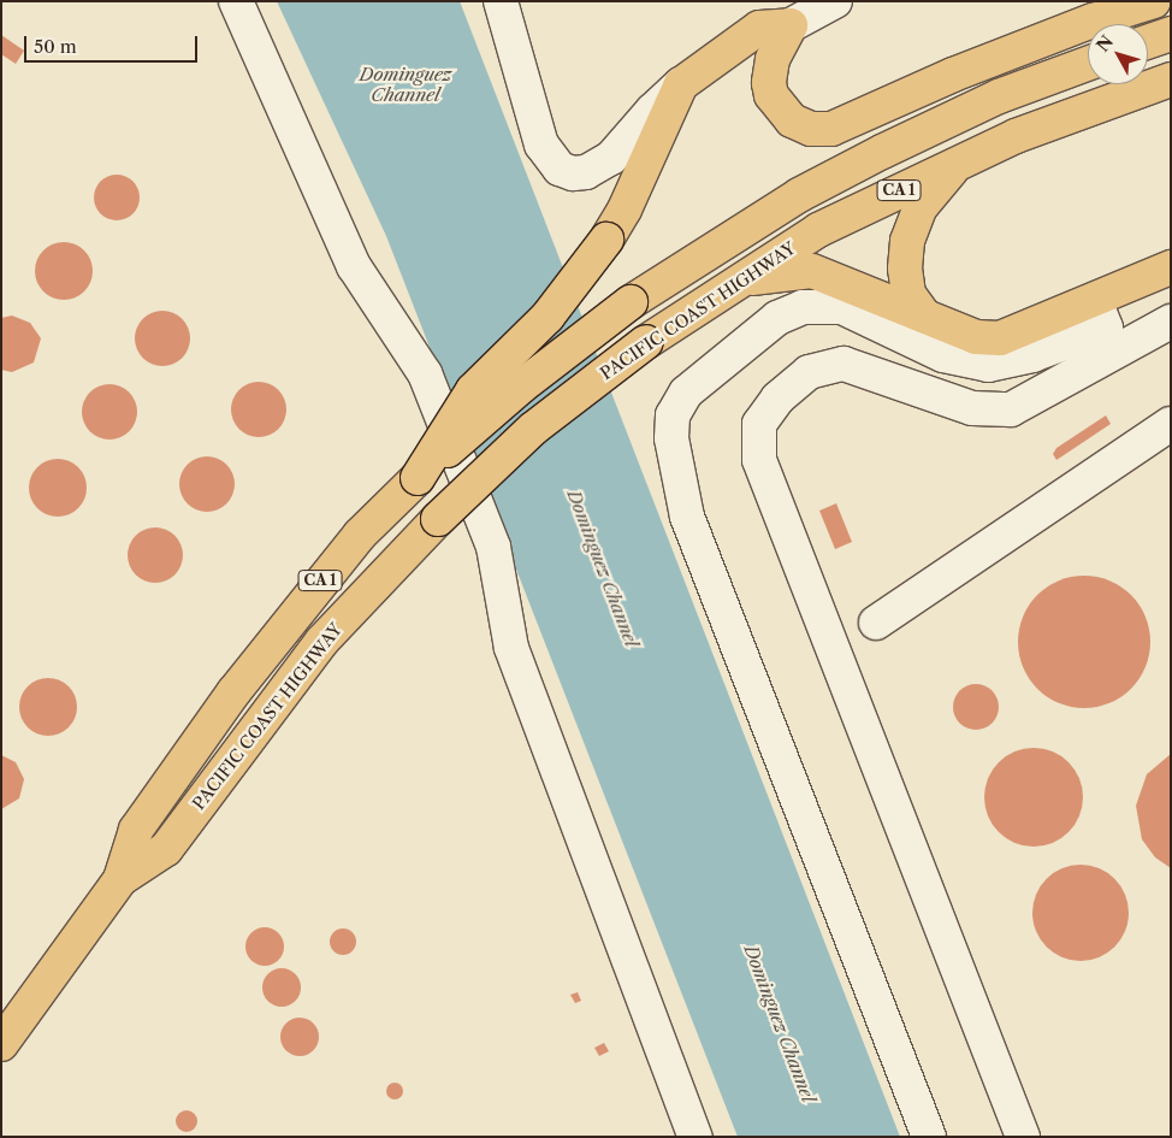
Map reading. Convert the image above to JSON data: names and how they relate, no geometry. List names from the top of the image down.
{
  "streets": {
    "highway": ["CA 1", "PACIFIC COAST HIGHWAY"]
  },
  "water": ["Dominguez Channel"],
  "scale_bar": "50 m",
  "north": "top left"
}
